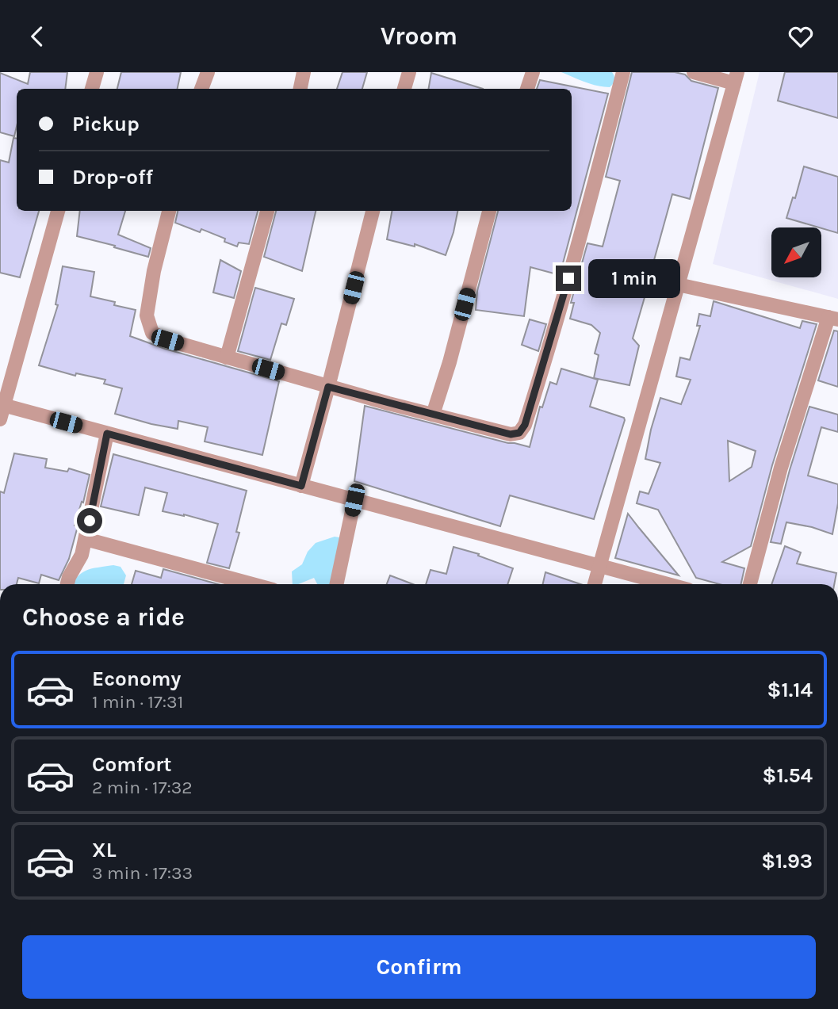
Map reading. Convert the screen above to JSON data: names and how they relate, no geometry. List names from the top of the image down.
{
  "north": "bottom left",
  "page": {
    "header": "Vroom",
    "banner": ["Pickup", "Drop-off"],
    "bubble": "1 min",
    "heading": "Choose a ride",
    "list": [
      {
        "name": "Economy",
        "note": "1 min · 17:31",
        "value": "$1.14"
      },
      {
        "name": "Comfort",
        "note": "2 min · 17:32",
        "value": "$1.54"
      },
      {
        "name": "XL",
        "note": "3 min · 17:33",
        "value": "$1.93"
      }
    ],
    "buttons": "Confirm"
  }
}
